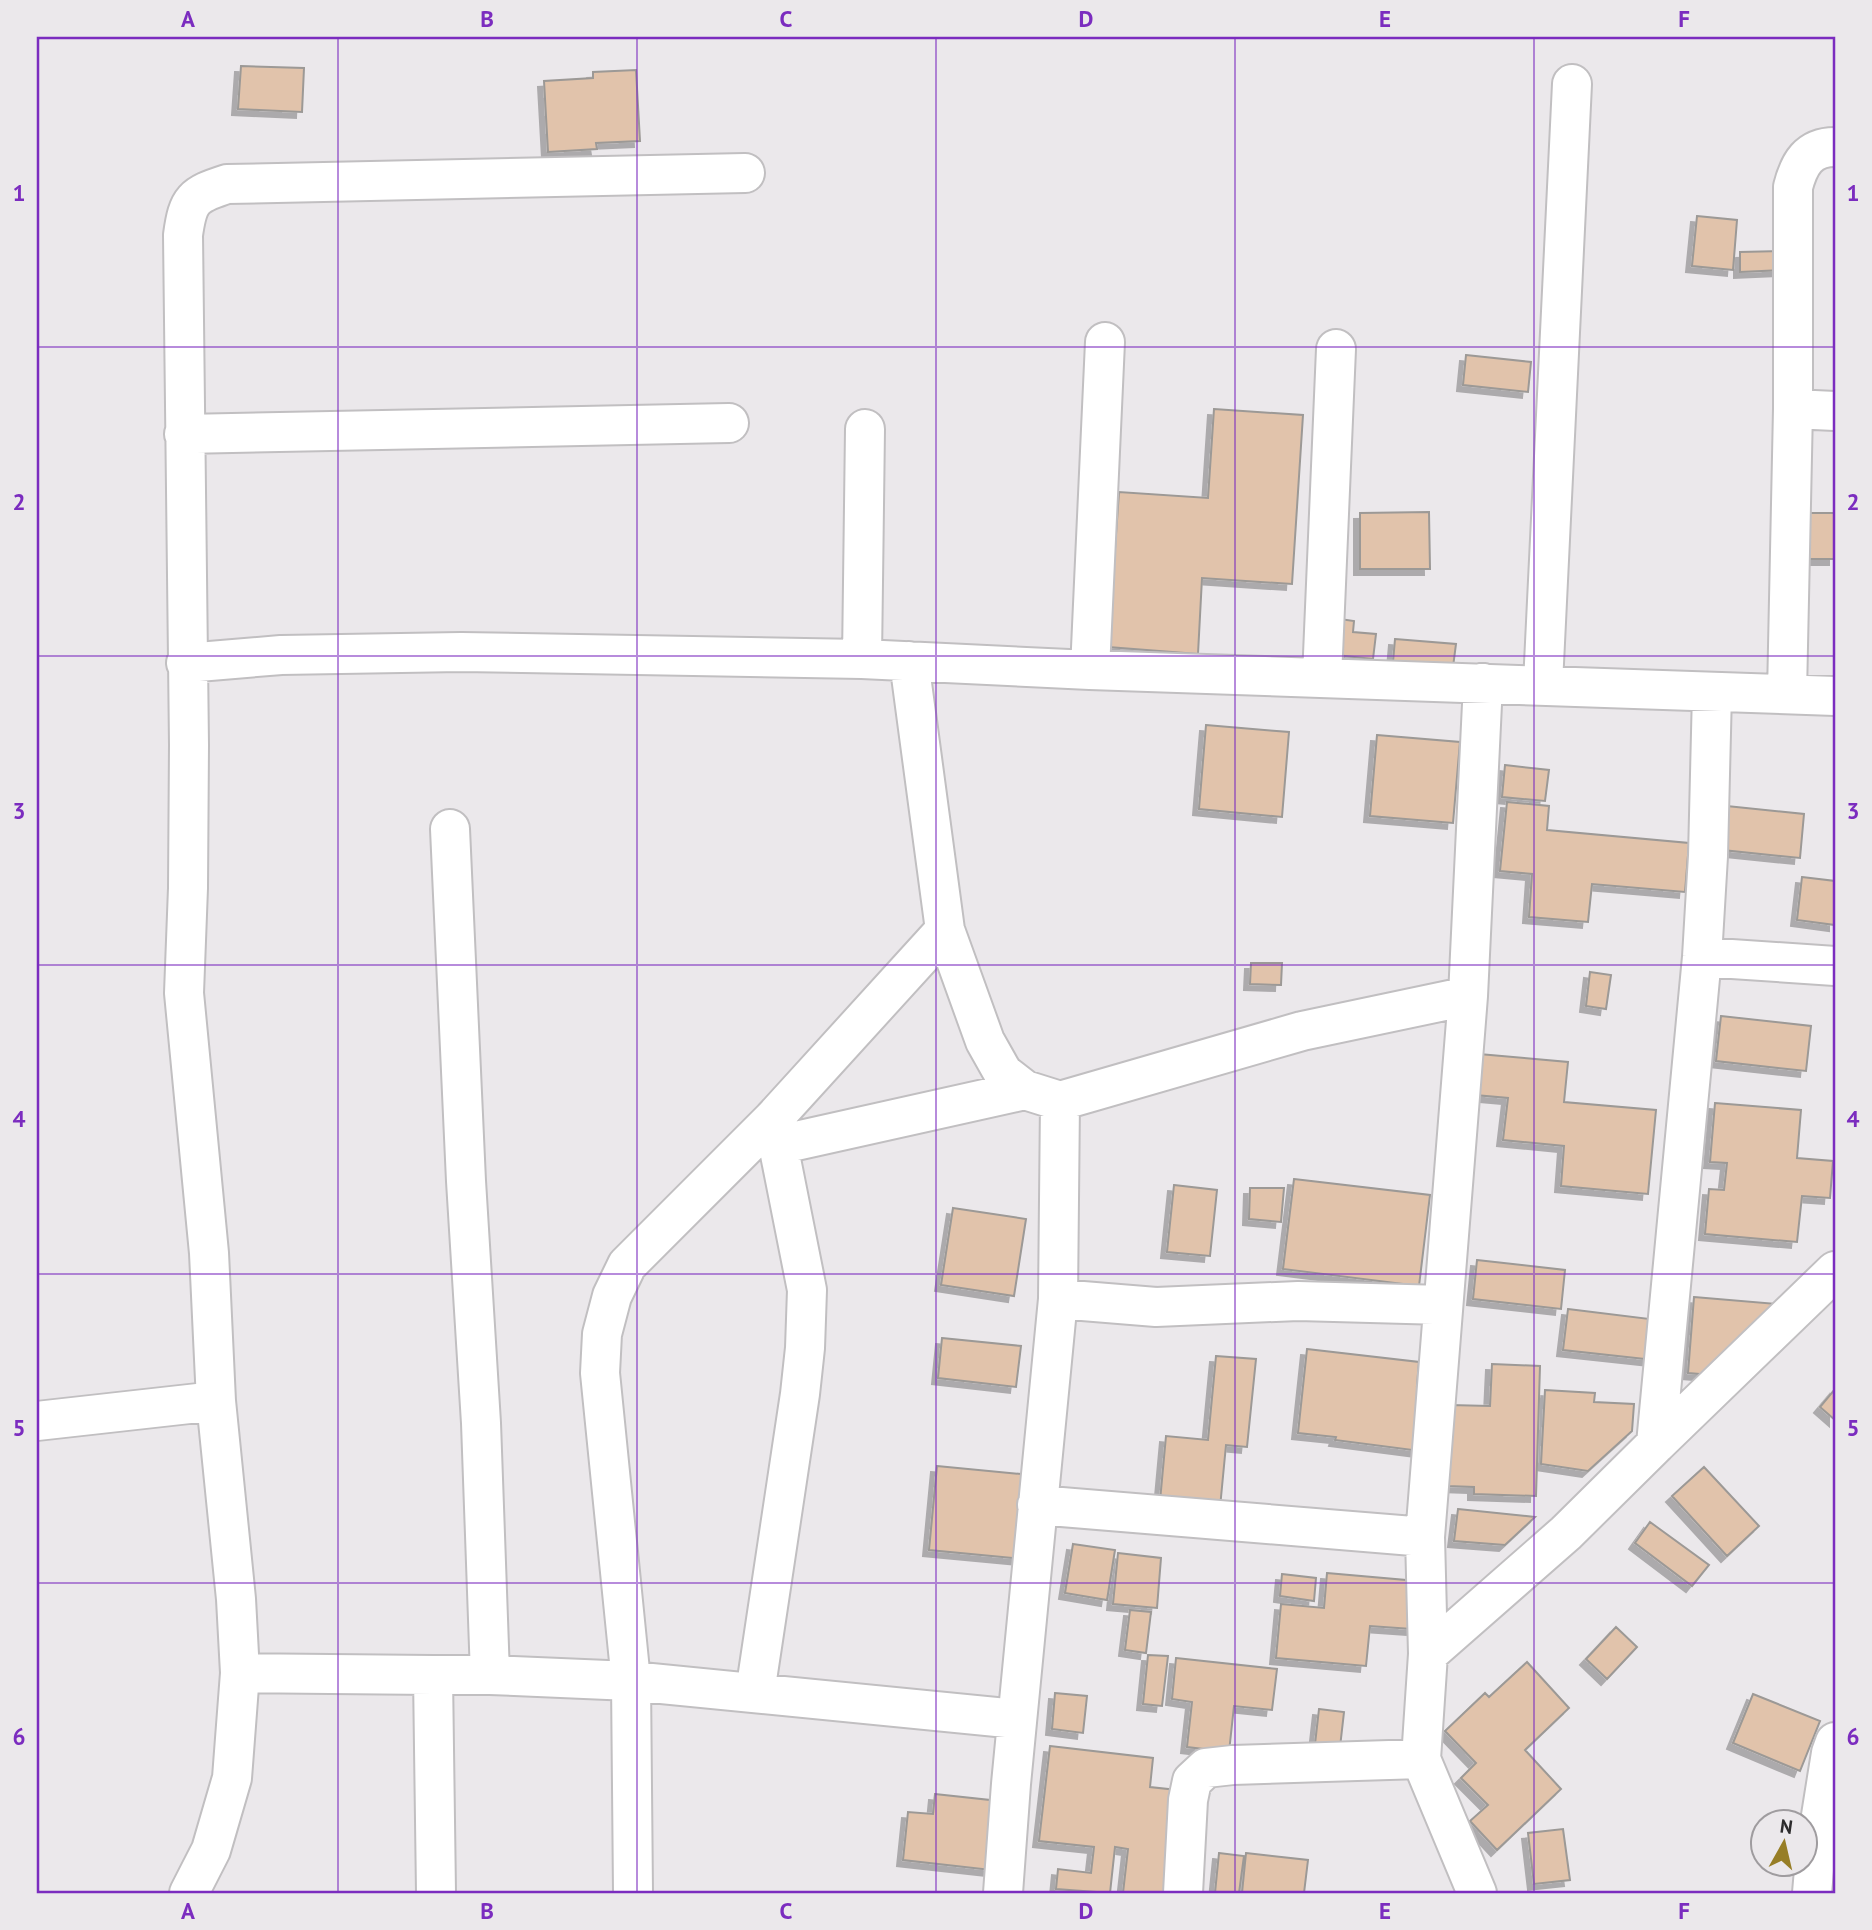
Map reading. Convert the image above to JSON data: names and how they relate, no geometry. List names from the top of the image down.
{
  "north": "top",
  "grid": {
    "columns": [
      "A",
      "B",
      "C",
      "D",
      "E",
      "F"
    ],
    "rows": [
      "1",
      "2",
      "3",
      "4",
      "5",
      "6"
    ]
  }
}
